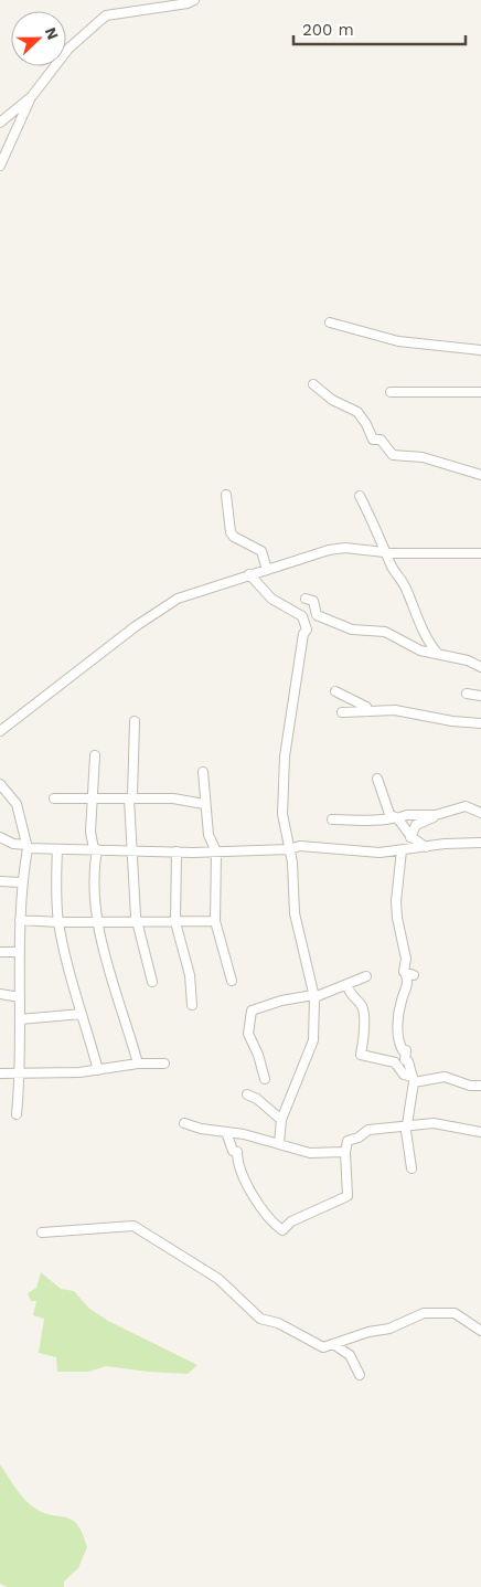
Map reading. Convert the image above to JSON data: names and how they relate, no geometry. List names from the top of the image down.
{
  "scale_bar": "200 m",
  "north": "right"
}
